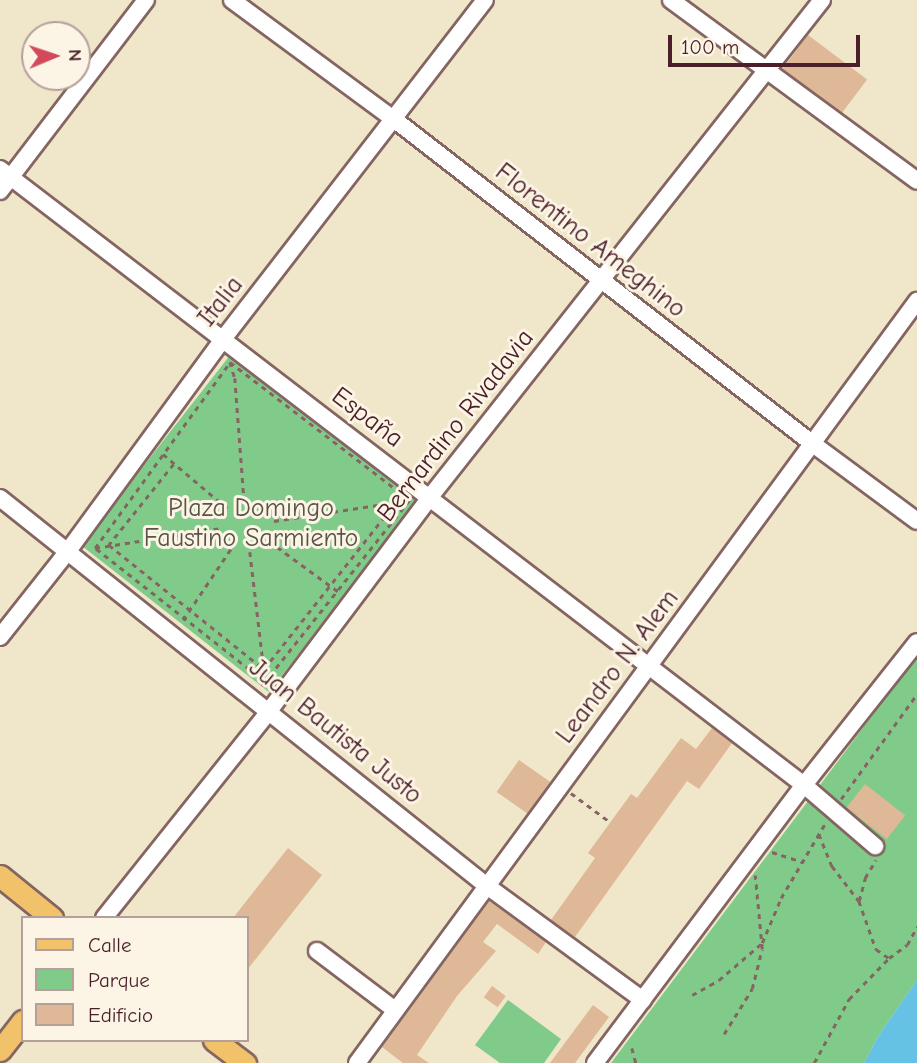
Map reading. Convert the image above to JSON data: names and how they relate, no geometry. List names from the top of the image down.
{
  "streets": {
    "street": [
      "Florentino Ameghino",
      "Italia",
      "España",
      "Bernardino Rivadavia",
      "Leandro N. Alem",
      "Juan Bautista Justo"
    ]
  },
  "crossings": [
    ["Florentino Ameghino", "Italia"],
    ["Florentino Ameghino", "Bernardino Rivadavia"],
    ["Florentino Ameghino", "Leandro N. Alem"],
    ["Italia", "España"],
    ["Italia", "Juan Bautista Justo"],
    ["España", "Bernardino Rivadavia"],
    ["España", "Leandro N. Alem"],
    ["Bernardino Rivadavia", "Juan Bautista Justo"],
    ["Leandro N. Alem", "Juan Bautista Justo"]
  ],
  "parks": ["Plaza Domingo Faustino Sarmiento"],
  "legend": ["Calle", "Parque", "Edificio"],
  "scale_bar": "100 m",
  "north": "right"
}
